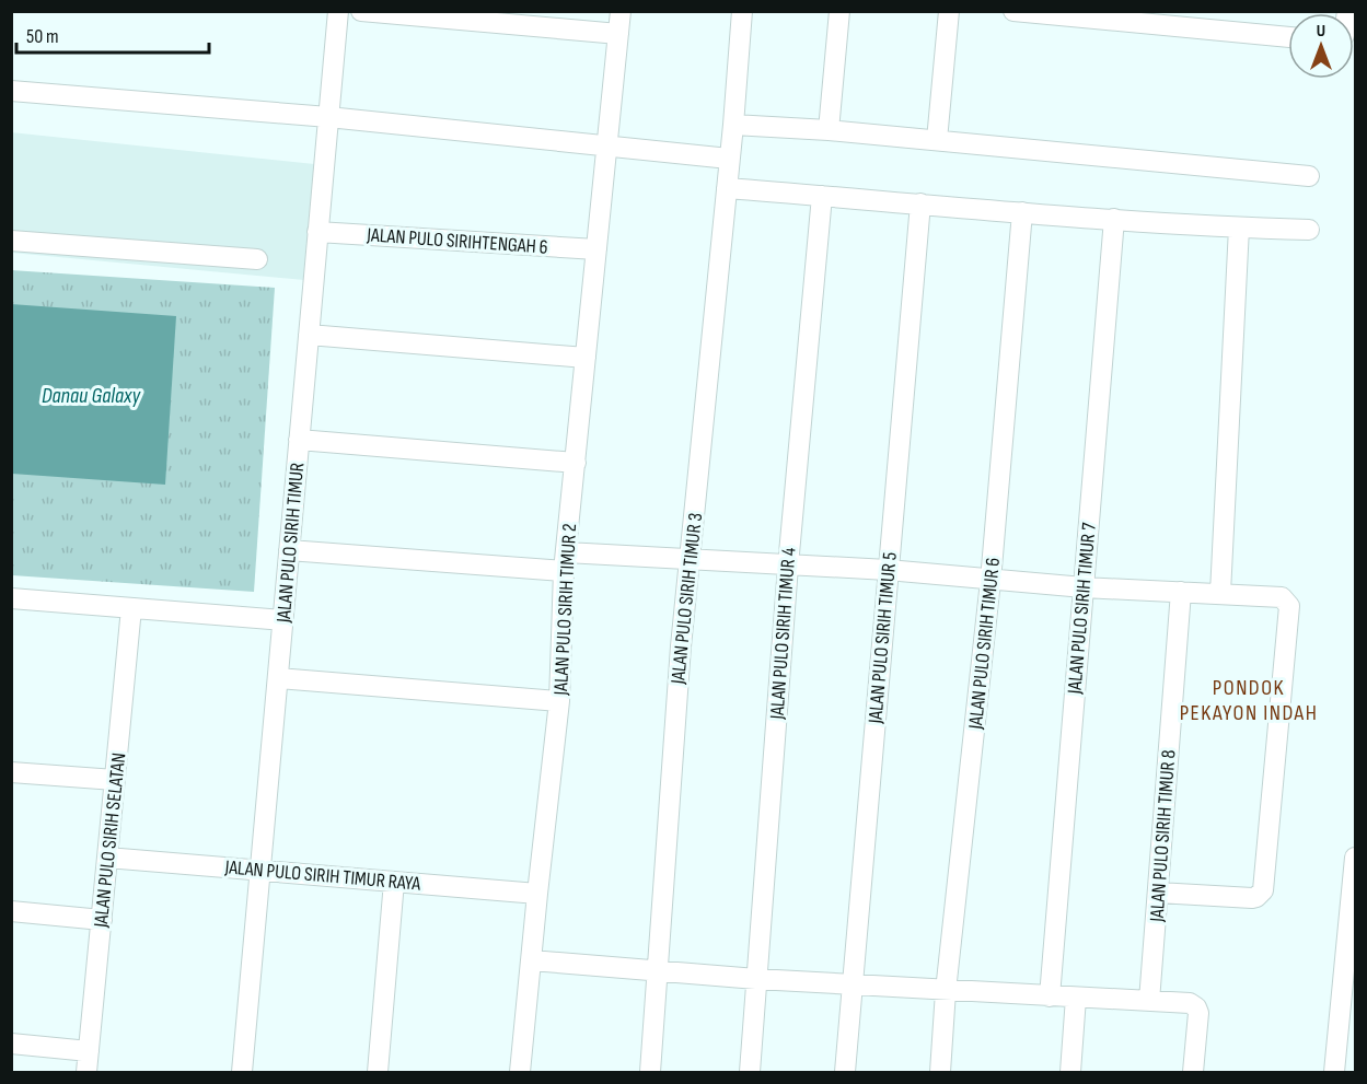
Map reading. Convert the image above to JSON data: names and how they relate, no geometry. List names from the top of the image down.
{
  "streets": {
    "street": [
      "JALAN PULO SIRIHTENGAH 6",
      "JALAN PULO SIRIH TIMUR",
      "JALAN PULO SIRIH TIMUR 3",
      "JALAN PULO SIRIH TIMUR 7",
      "JALAN PULO SIRIH TIMUR 2",
      "JALAN PULO SIRIH TIMUR 4",
      "JALAN PULO SIRIH TIMUR 5",
      "JALAN PULO SIRIH TIMUR 6",
      "JALAN PULO SIRIH TIMUR 8",
      "JALAN PULO SIRIH SELATAN",
      "JALAN PULO SIRIH TIMUR RAYA"
    ]
  },
  "crossings": [
    ["JALAN PULO SIRIHTENGAH 6", "JALAN PULO SIRIH TIMUR"],
    ["JALAN PULO SIRIHTENGAH 6", "JALAN PULO SIRIH TIMUR 2"],
    ["JALAN PULO SIRIH TIMUR", "JALAN PULO SIRIH TIMUR RAYA"],
    ["JALAN PULO SIRIH TIMUR 2", "JALAN PULO SIRIH TIMUR RAYA"],
    ["JALAN PULO SIRIH SELATAN", "JALAN PULO SIRIH TIMUR RAYA"]
  ],
  "districts": ["PONDOK PEKAYON INDAH"],
  "water": ["Danau Galaxy"],
  "scale_bar": "50 m",
  "north": "top"
}
